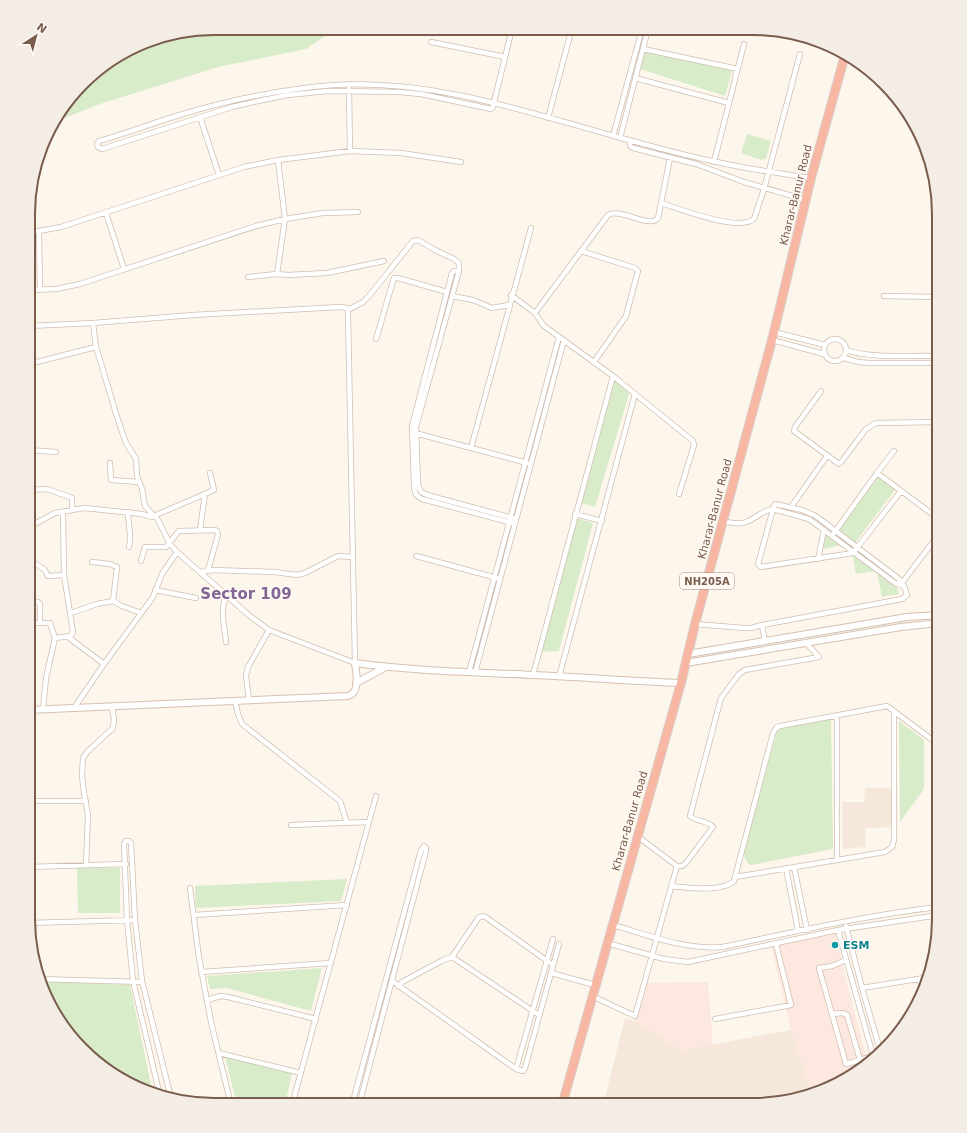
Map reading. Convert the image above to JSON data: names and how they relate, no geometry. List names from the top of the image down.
{
  "streets": {
    "highway": ["Kharar-Banur Road", "NH205A"]
  },
  "districts": ["Sector 109"],
  "places": ["ESM"],
  "north": "top right"
}
